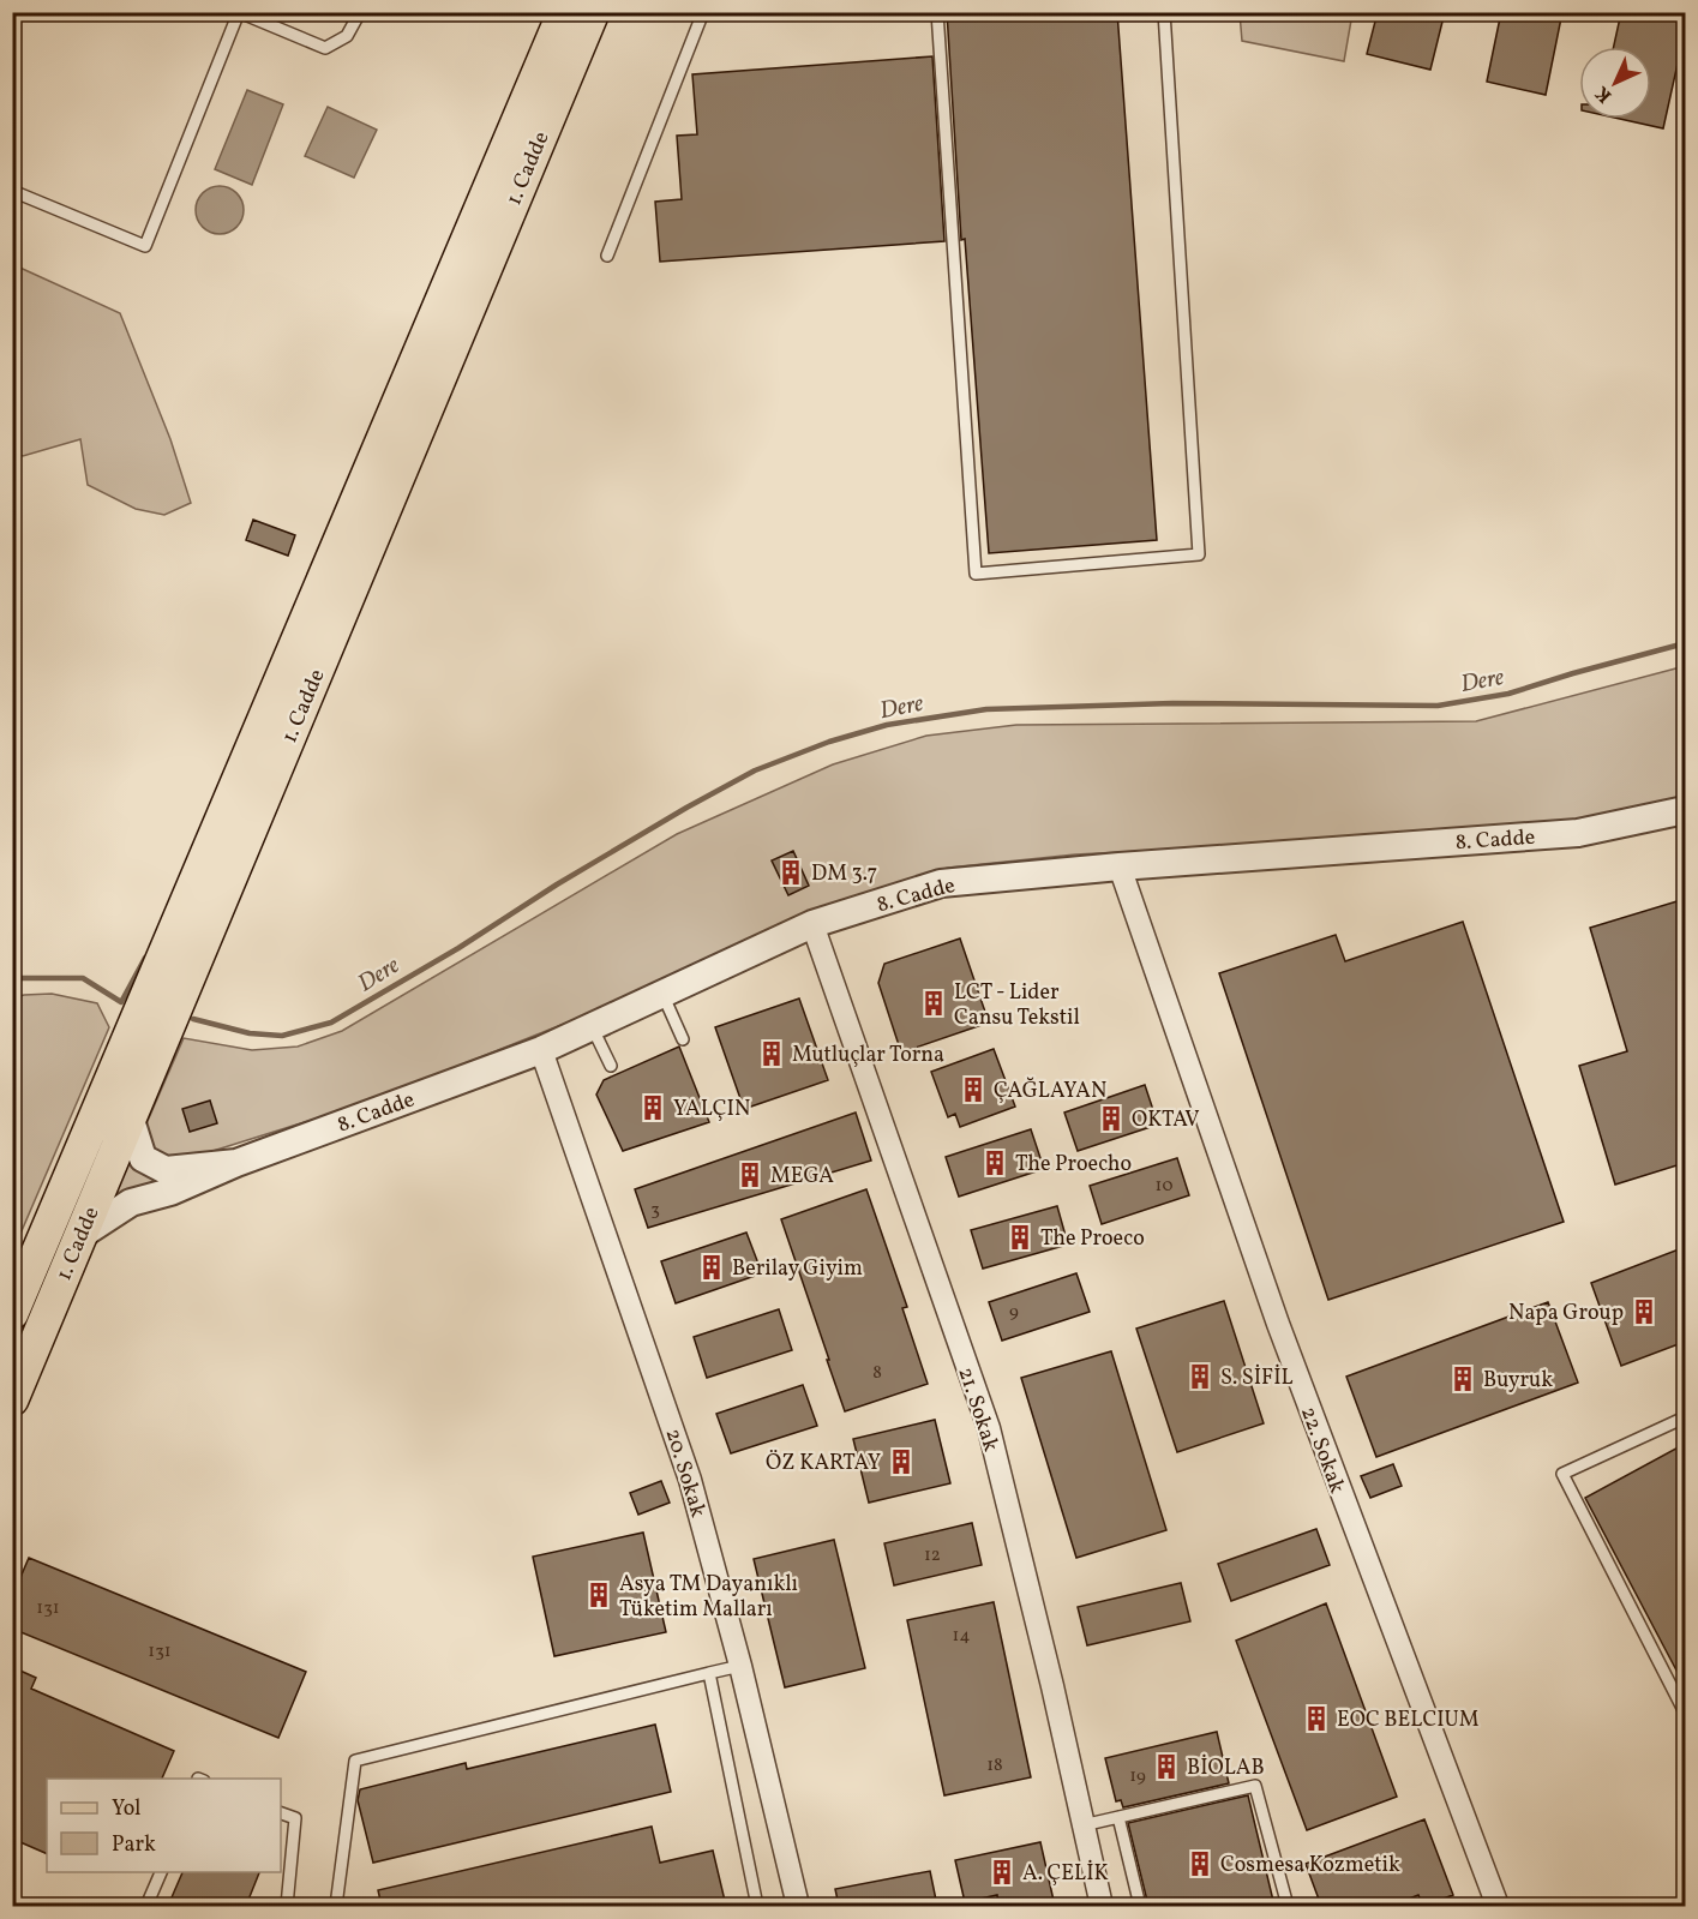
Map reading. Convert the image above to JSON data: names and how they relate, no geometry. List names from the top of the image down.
{
  "streets": {
    "main road": ["1. Cadde"],
    "street": [
      "8. Cadde",
      "21. Sokak",
      "22. Sokak",
      "20. Sokak"
    ]
  },
  "crossings": [
    ["1. Cadde", "8. Cadde"],
    ["8. Cadde", "21. Sokak"],
    ["8. Cadde", "22. Sokak"],
    ["8. Cadde", "20. Sokak"]
  ],
  "water": ["Dere"],
  "places": {
    "building": [
      "DM 3.7",
      "LCT - Lider Cansu Tekstil",
      "Mutluçlar Torna",
      "ÇAĞLAYAN",
      "YALÇIN",
      "OKTAV",
      "The Proecho",
      "MEGA",
      "The Proeco",
      "Berilay Giyim",
      "Napa Group",
      "S. SİFİL",
      "Buyruk",
      "ÖZ KARTAY",
      "Asya TM Dayanıklı Tüketim Malları",
      "EOC BELCIUM",
      "BİOLAB",
      "Cosmesa Kozmetik",
      "A. ÇELİK"
    ]
  },
  "house_numbers": [
    "10",
    "3",
    "9",
    "8",
    "12",
    "131",
    "14",
    "131",
    "18",
    "19"
  ],
  "legend": ["Yol", "Park"],
  "north": "bottom left"
}
